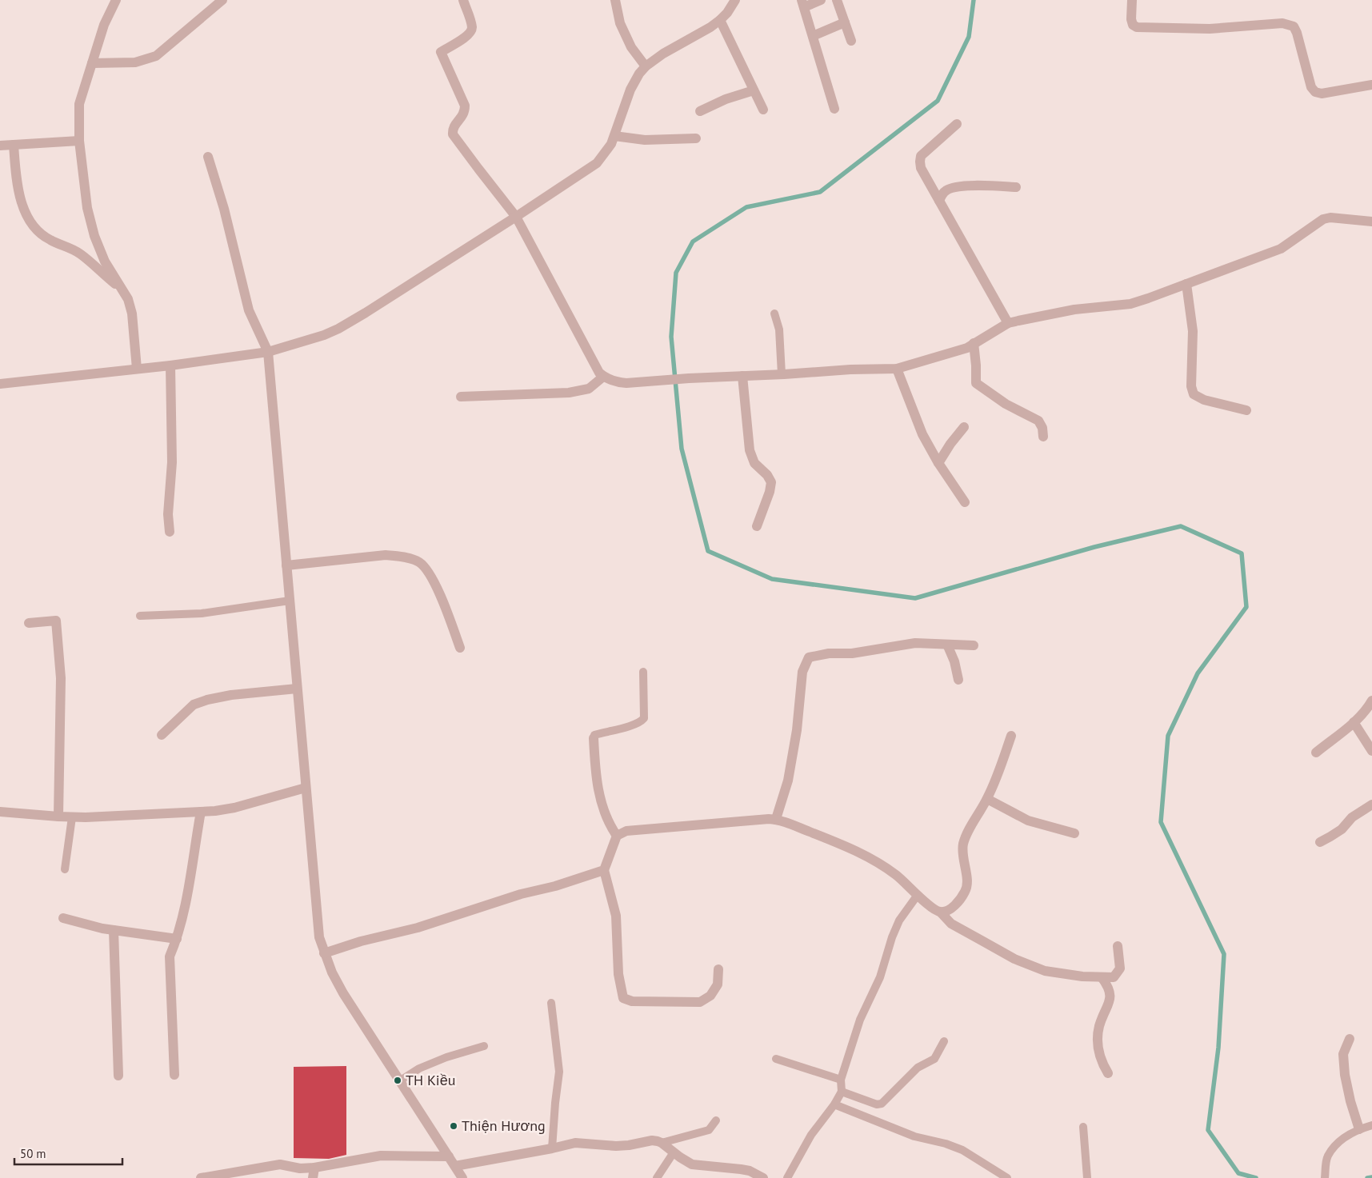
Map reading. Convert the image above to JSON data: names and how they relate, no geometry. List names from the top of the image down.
{
  "places": ["TH Kiều", "Thiện Hương"],
  "scale_bar": "50 m"
}
